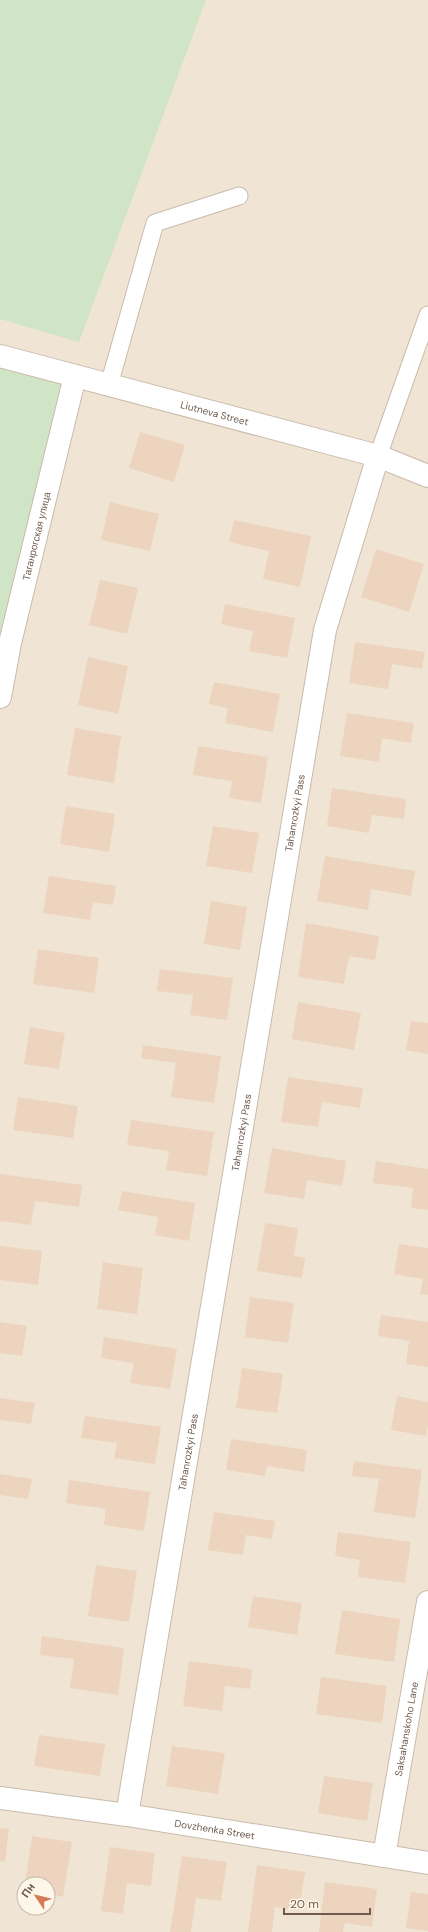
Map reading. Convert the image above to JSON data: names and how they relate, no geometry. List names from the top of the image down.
{
  "streets": {
    "street": [
      "Liutneva Street",
      "Таганрогская улица",
      "Tahanrozkyi Pass",
      "Saksahanskoho Lane",
      "Dovzhenka Street"
    ]
  },
  "crossings": [
    ["Liutneva Street", "Таганрогская улица"],
    ["Liutneva Street", "Tahanrozkyi Pass"],
    ["Tahanrozkyi Pass", "Dovzhenka Street"],
    ["Saksahanskoho Lane", "Dovzhenka Street"]
  ],
  "scale_bar": "20 m",
  "north": "top left"
}
